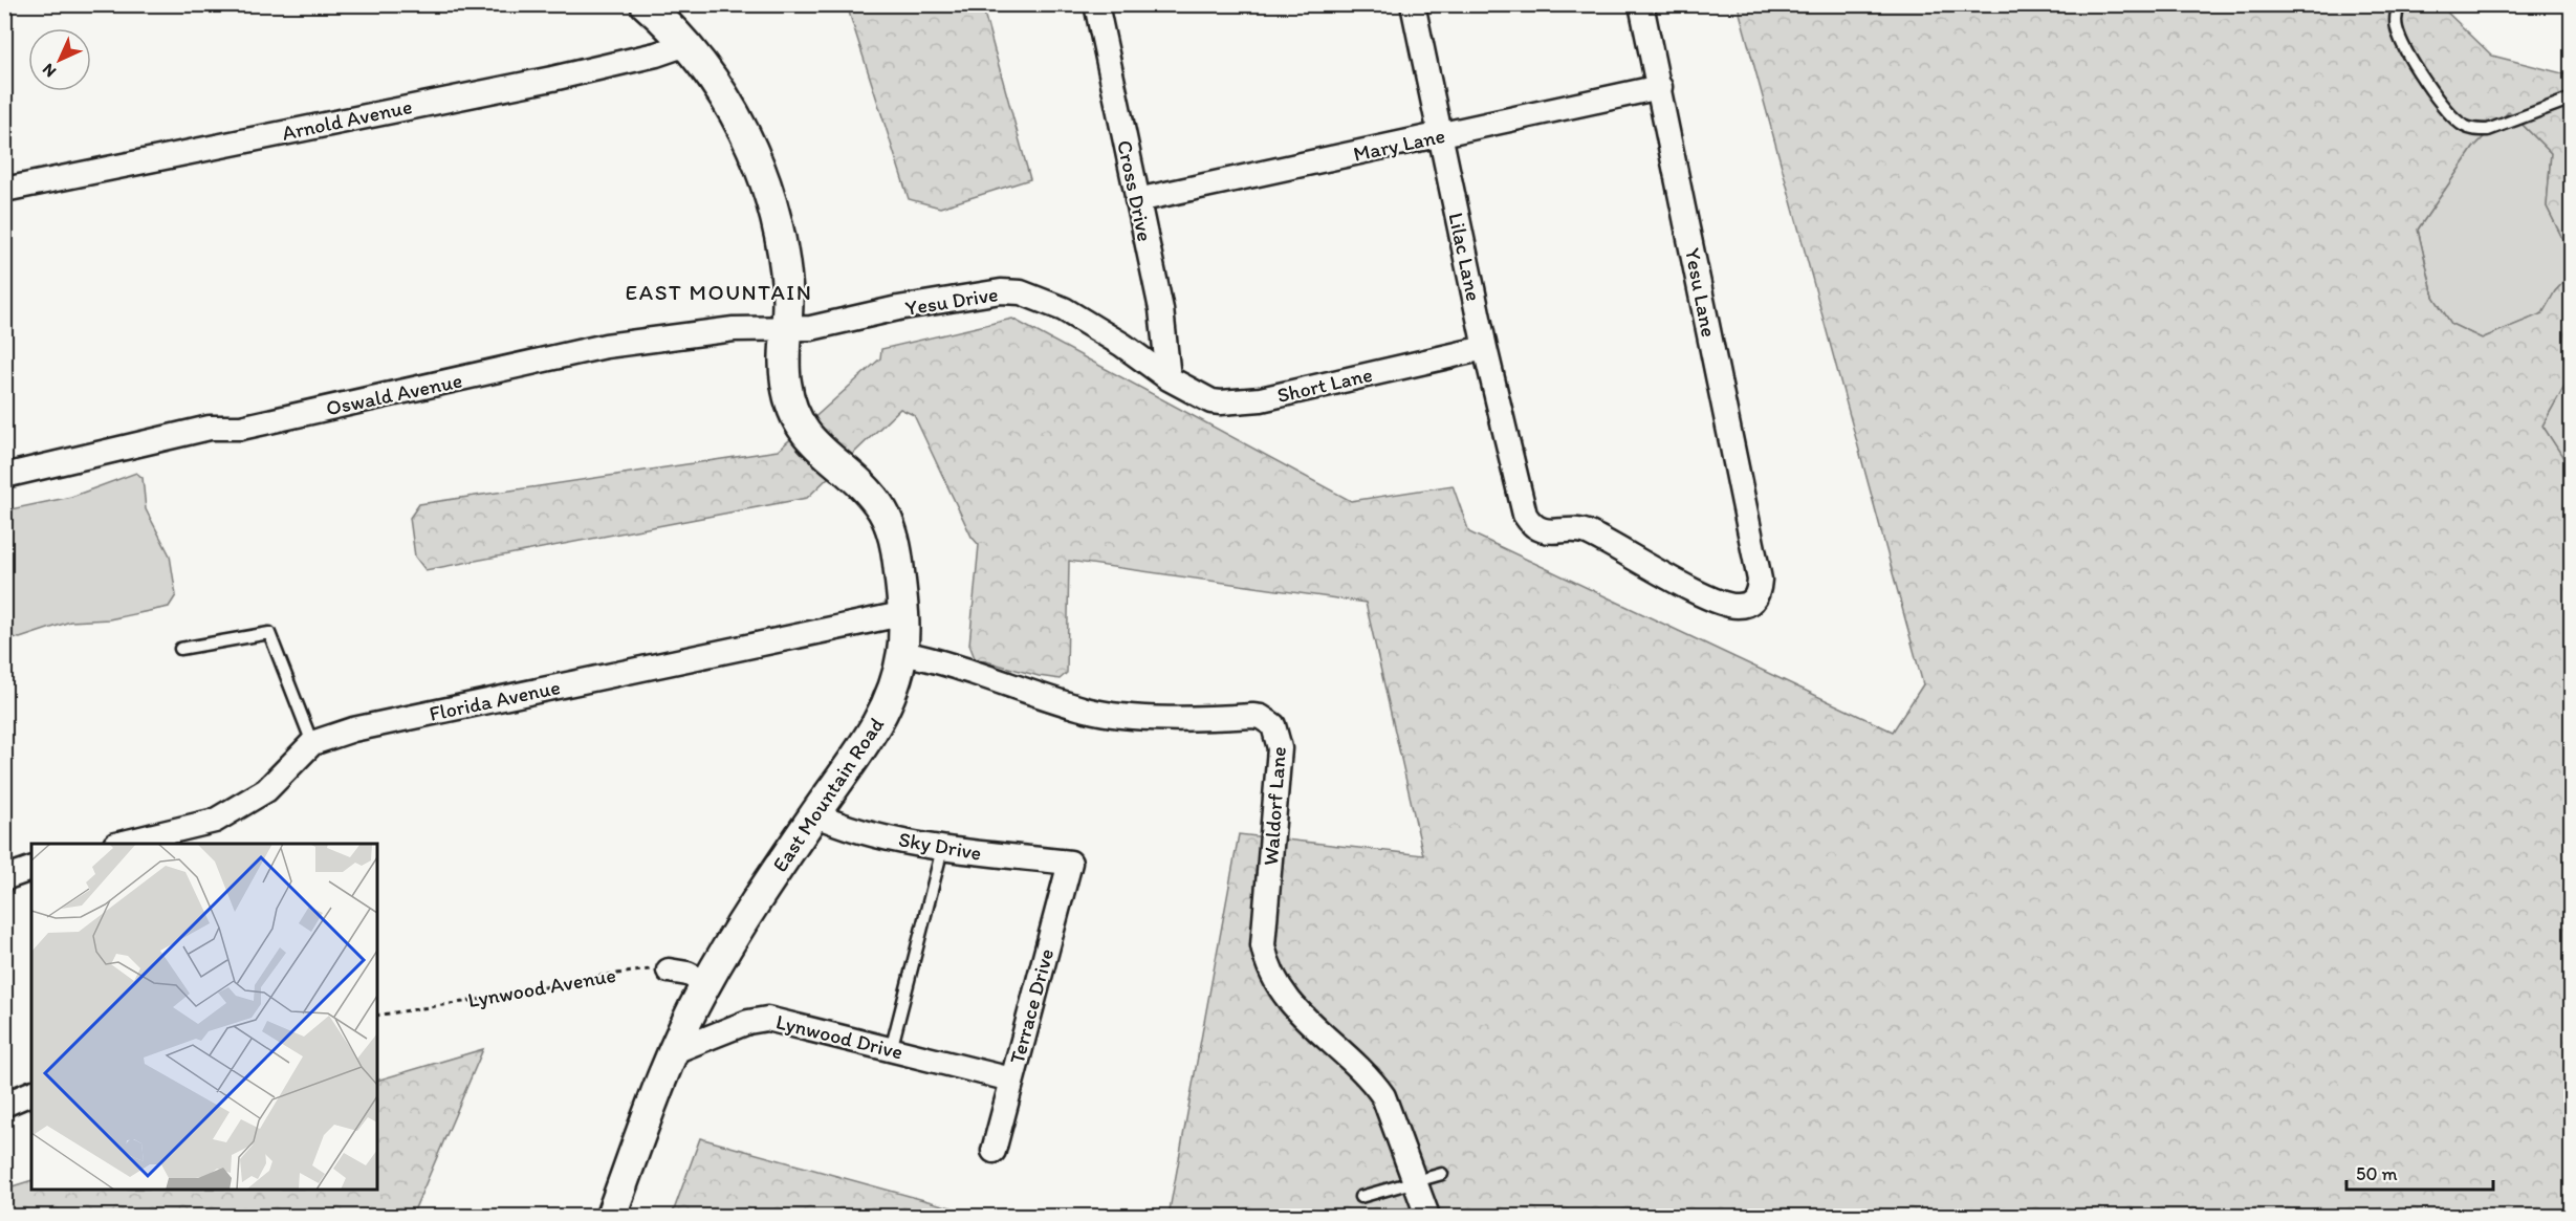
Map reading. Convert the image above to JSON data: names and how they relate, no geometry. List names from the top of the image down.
{
  "streets": {
    "street": [
      "Arnold Avenue",
      "Mary Lane",
      "Cross Drive",
      "Lilac Lane",
      "Yesu Lane",
      "Yesu Drive",
      "Short Lane",
      "Oswald Avenue",
      "Florida Avenue",
      "East Mountain Road",
      "Waldorf Lane",
      "Sky Drive",
      "Terrace Drive",
      "Lynwood Drive"
    ],
    "path": ["Lynwood Avenue"]
  },
  "crossings": [
    ["Arnold Avenue", "East Mountain Road"],
    ["Mary Lane", "Cross Drive"],
    ["Mary Lane", "Lilac Lane"],
    ["Mary Lane", "Yesu Lane"],
    ["Cross Drive", "Yesu Drive"],
    ["Cross Drive", "Short Lane"],
    ["Lilac Lane", "Yesu Lane"],
    ["Lilac Lane", "Short Lane"],
    ["Yesu Drive", "Short Lane"],
    ["Yesu Drive", "Oswald Avenue"],
    ["Yesu Drive", "East Mountain Road"],
    ["Oswald Avenue", "East Mountain Road"],
    ["Florida Avenue", "East Mountain Road"],
    ["East Mountain Road", "Waldorf Lane"],
    ["East Mountain Road", "Sky Drive"],
    ["East Mountain Road", "Lynwood Drive"],
    ["Sky Drive", "Terrace Drive"],
    ["Terrace Drive", "Lynwood Drive"]
  ],
  "districts": ["EAST MOUNTAIN"],
  "scale_bar": "50 m",
  "north": "bottom left"
}
